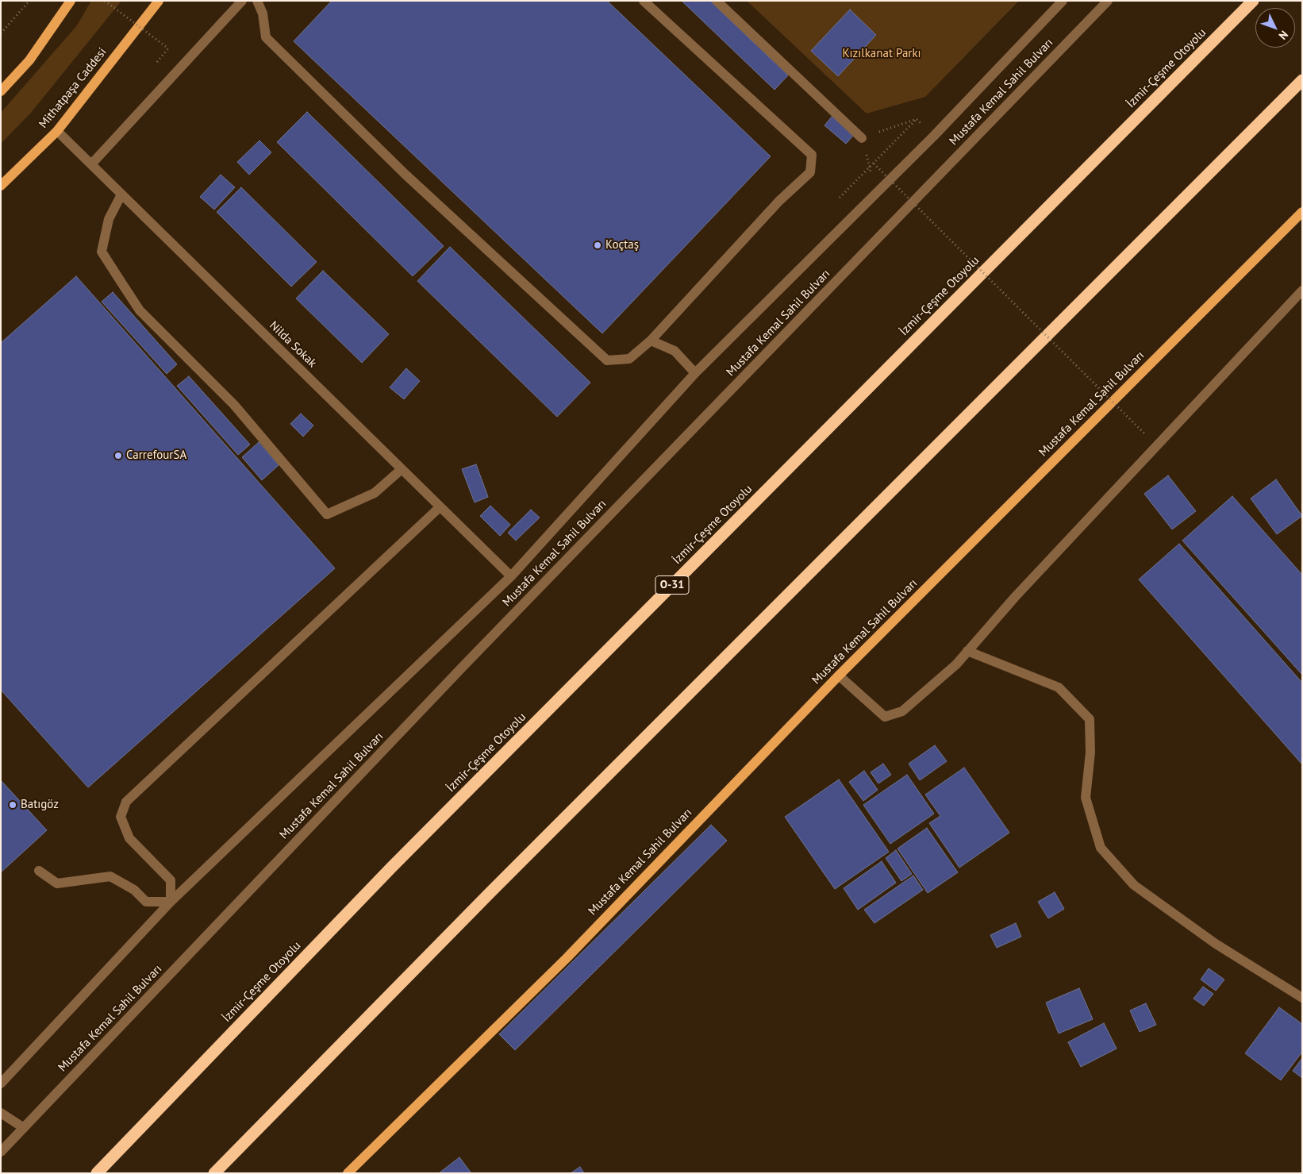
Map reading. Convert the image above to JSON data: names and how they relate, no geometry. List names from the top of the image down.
{
  "streets": {
    "highway": ["İzmir-Çeşme Otoyolu", "O-31"],
    "main road": ["Mithatpaşa Caddesi", "Mustafa Kemal Sahil Bulvarı"],
    "street": ["Nilda Sokak"]
  },
  "crossings": [
    ["Mithatpaşa Caddesi", "Nilda Sokak"],
    ["Mustafa Kemal Sahil Bulvarı", "Nilda Sokak"]
  ],
  "parks": ["Kızılkanat Parkı"],
  "places": ["Koçtaş", "CarrefourSA", "Batıgöz"],
  "north": "bottom right"
}
